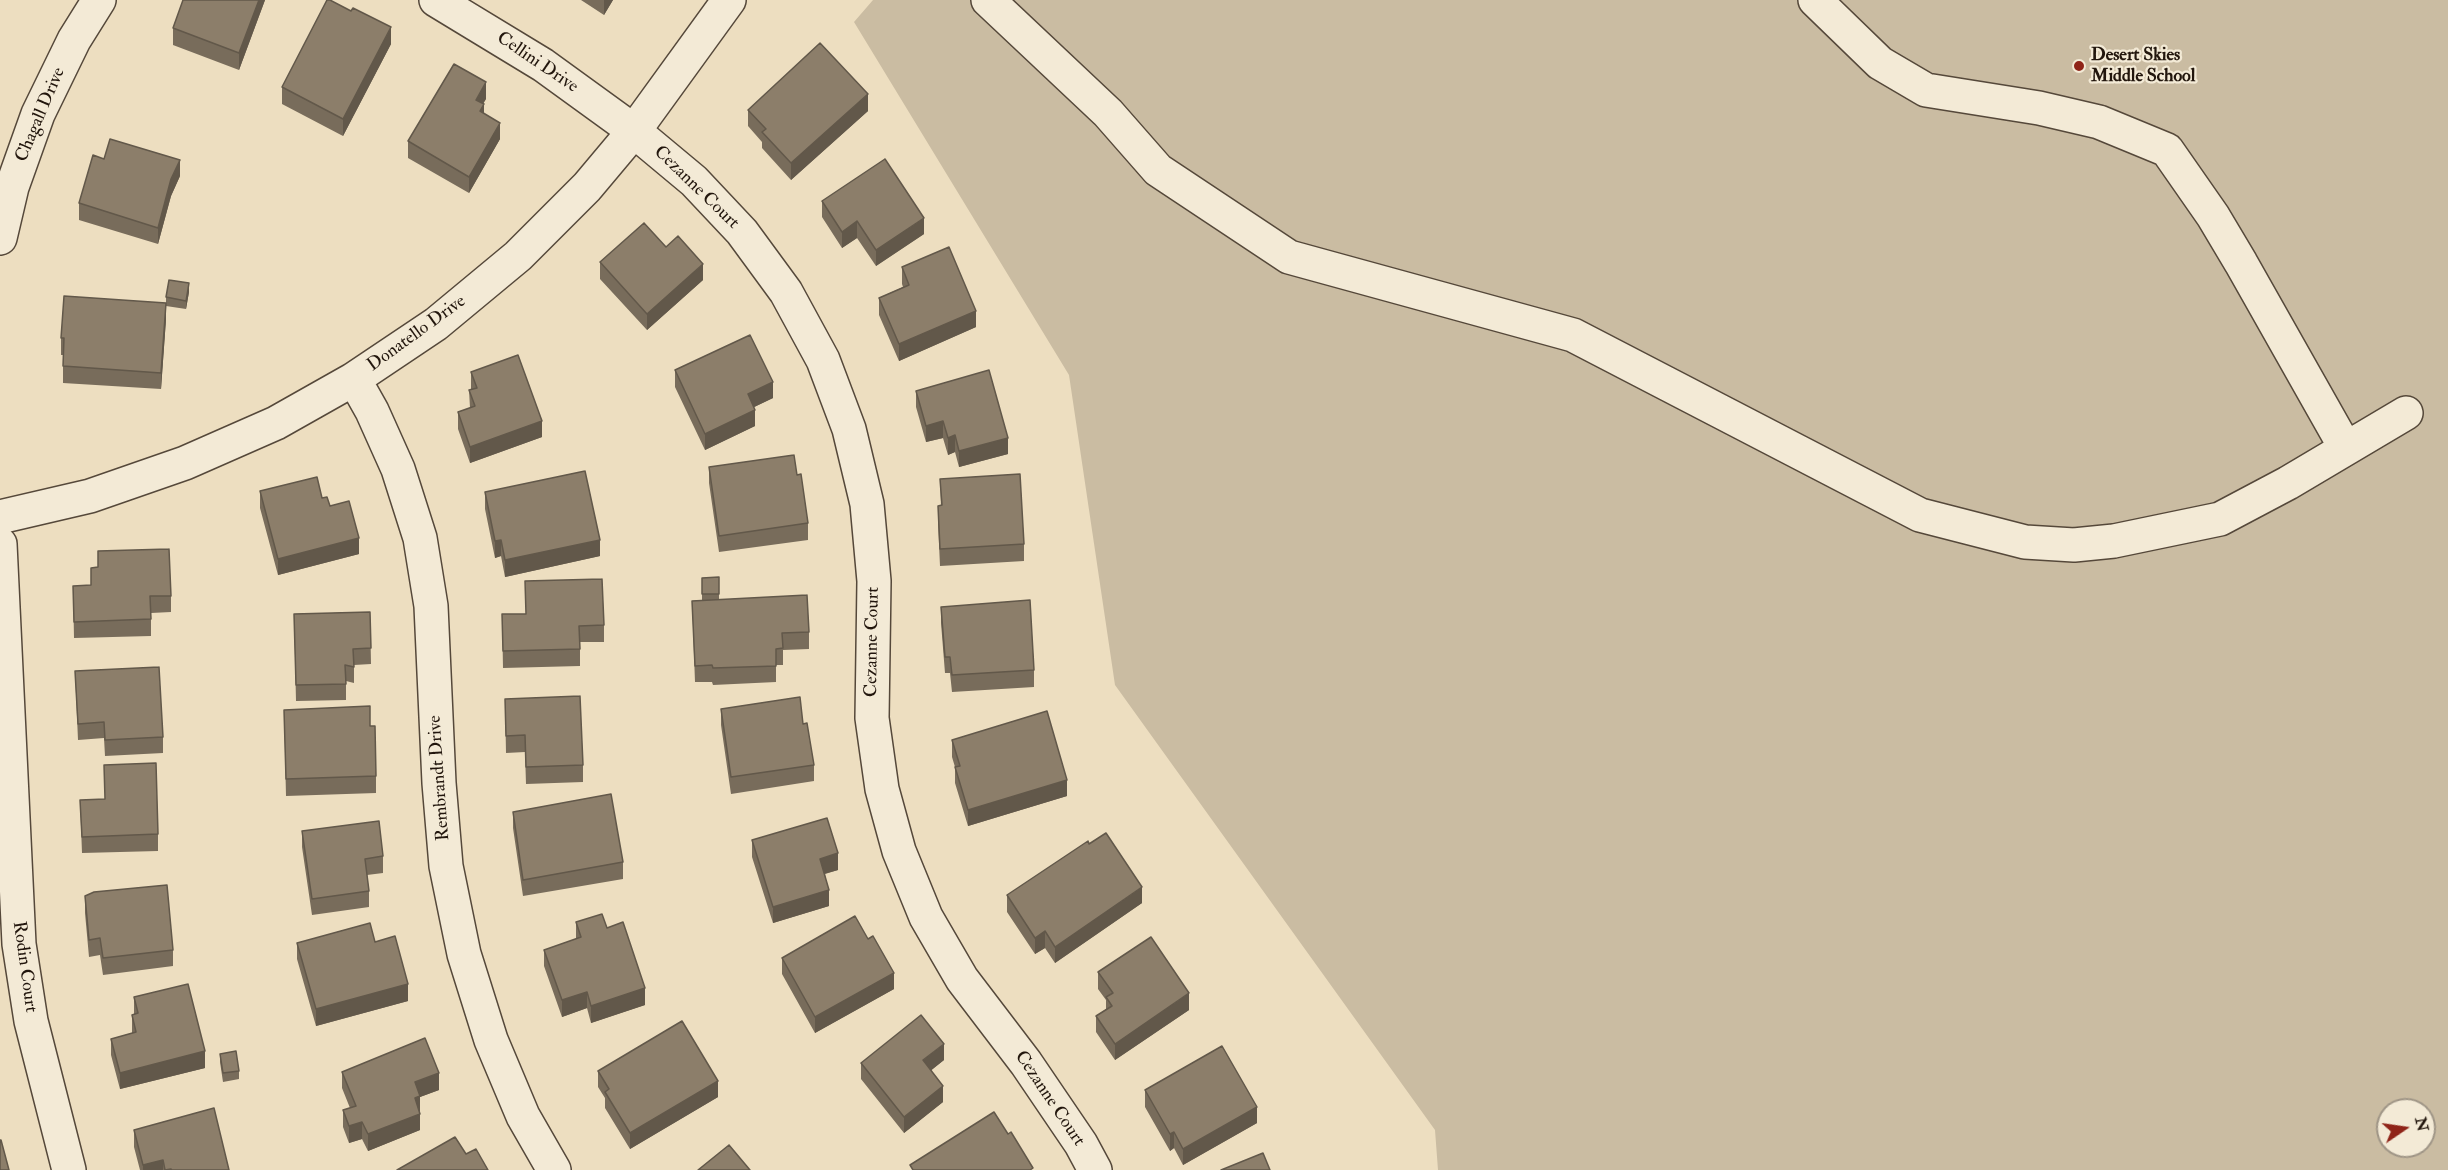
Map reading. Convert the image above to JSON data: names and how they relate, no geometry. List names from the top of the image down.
{
  "streets": {
    "street": [
      "Cellini Drive",
      "Chagall Drive",
      "Cezanne Court",
      "Donatello Drive",
      "Rembrandt Drive",
      "Rodin Court"
    ]
  },
  "crossings": [
    ["Cellini Drive", "Cezanne Court"],
    ["Cellini Drive", "Donatello Drive"],
    ["Cezanne Court", "Donatello Drive"],
    ["Donatello Drive", "Rembrandt Drive"]
  ],
  "places": ["Desert Skies Middle School"],
  "north": "right"
}
